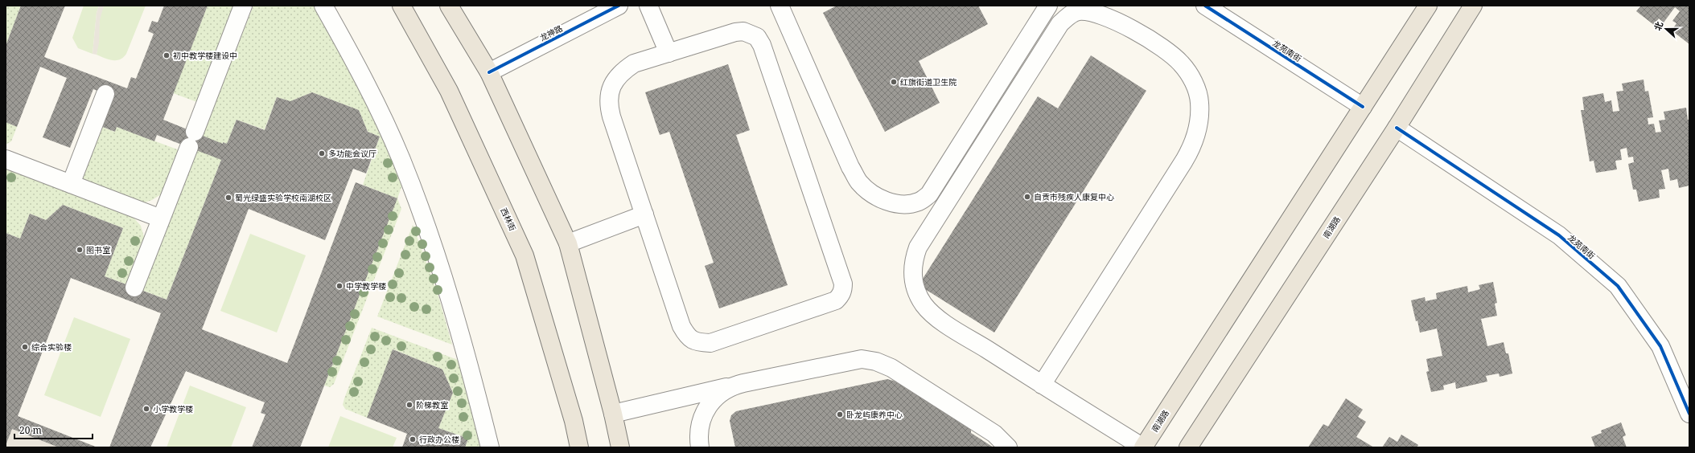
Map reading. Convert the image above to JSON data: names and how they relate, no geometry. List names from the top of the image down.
{
  "streets": {
    "main road": ["西林街", "南湖路"],
    "street": ["龙神路", "龙苑南街"]
  },
  "crossings": [
    ["龙苑南街", "南湖路"]
  ],
  "places": [
    "初中教学楼建设中",
    "红旗街道卫生院",
    "多功能会议厅",
    "自贡市残疾人康复中心",
    "蜀光绿盛实验学校南湖校区",
    "图书室",
    "中学教学楼",
    "综合实验楼",
    "阶梯教室",
    "小学教学楼",
    "卧龙屿康养中心",
    "行政办公楼"
  ],
  "scale_bar": "20 m",
  "north": "left"
}
